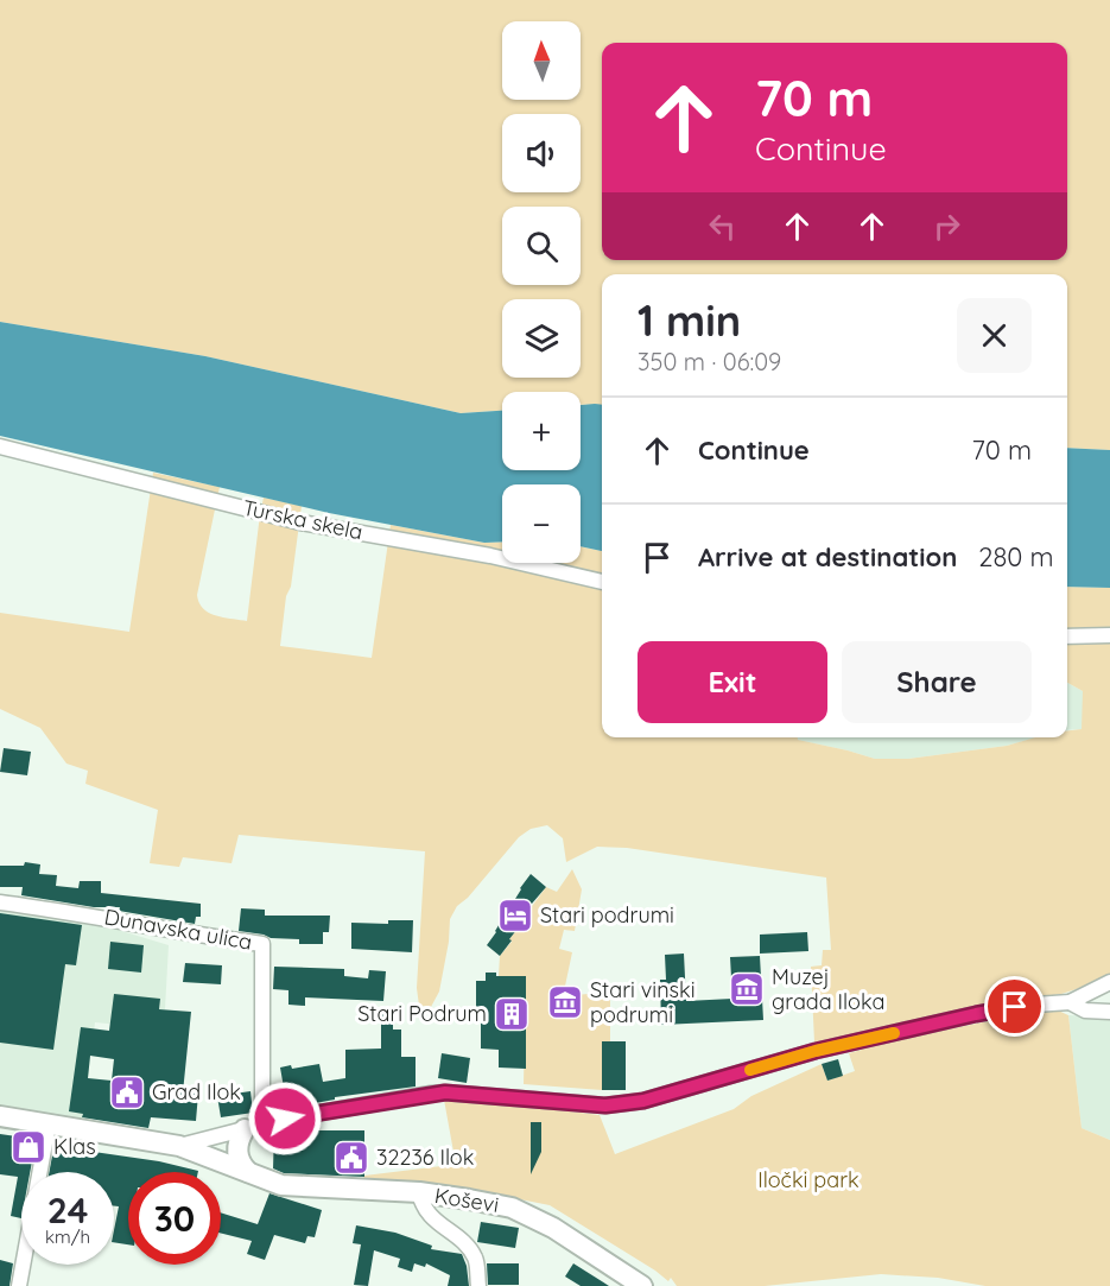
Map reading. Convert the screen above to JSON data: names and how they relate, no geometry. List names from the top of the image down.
{
  "streets": {
    "main road": ["Koševi"],
    "street": ["Turska skela", "Dunavska ulica"]
  },
  "parks": ["Iločki park"],
  "places": {
    "hotel": ["Stari podrumi"],
    "museum": ["Muzej grada Iloka", "Stari vinski podrumi"],
    "building": ["Stari Podrum"],
    "public building": ["Grad Ilok", "32236 Ilok"],
    "shop": ["Klas"]
  },
  "north": "top",
  "page": {
    "map_buttons": ["+", "−"],
    "turn": ["70 m", "Continue"],
    "heading": ["1 min", "350 m · 06:09"],
    "list": [
      {
        "name": "Continue",
        "value": "70 m"
      },
      {
        "name": "Arrive at destination",
        "value": "280 m"
      }
    ],
    "buttons": ["Exit", "Share"],
    "speed": "24 km/h",
    "limit": "30"
  }
}
